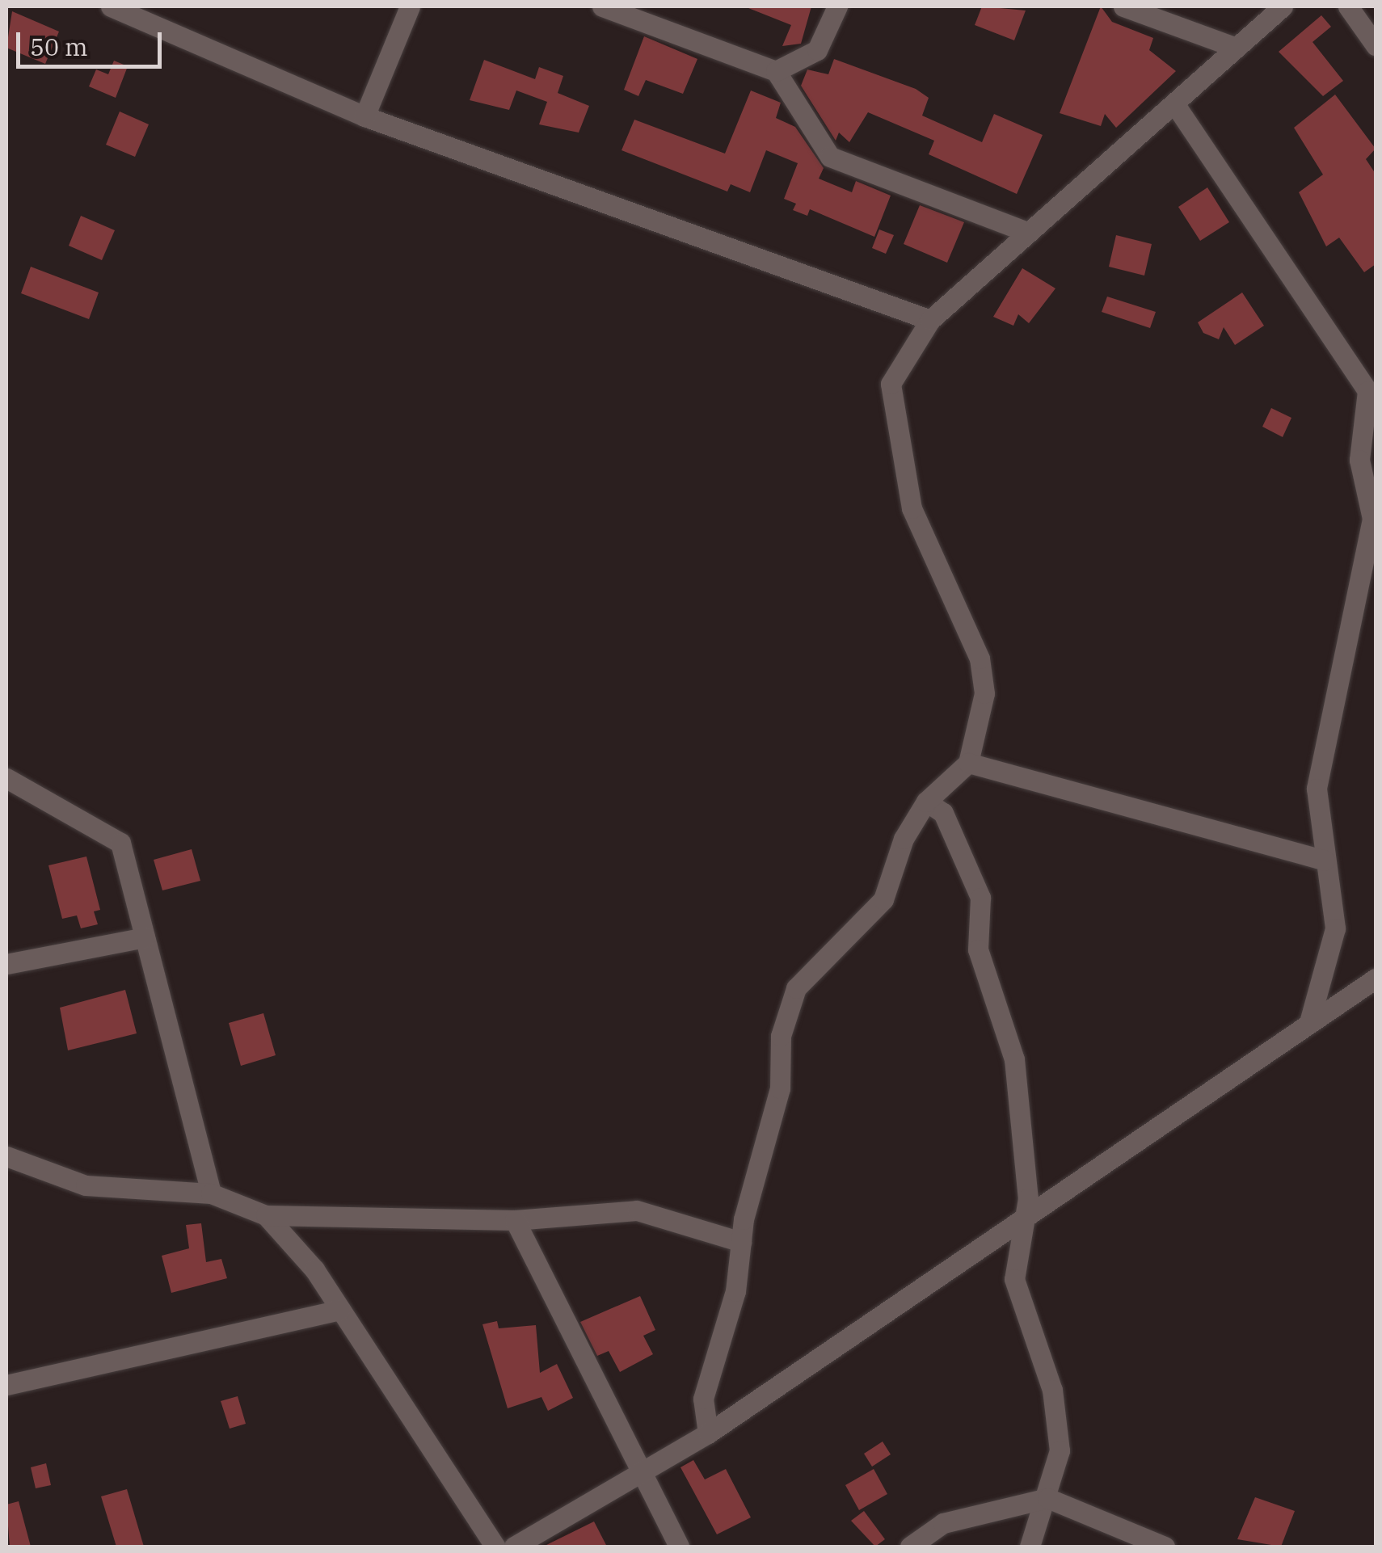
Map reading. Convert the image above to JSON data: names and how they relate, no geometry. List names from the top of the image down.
{
  "scale_bar": "50 m"
}
